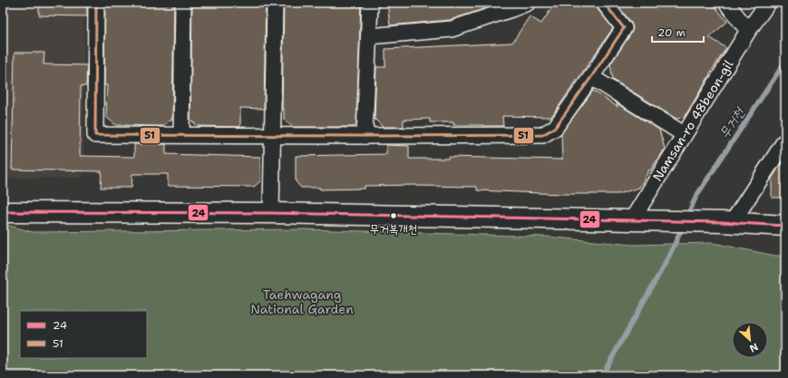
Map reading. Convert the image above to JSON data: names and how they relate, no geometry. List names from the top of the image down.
{
  "streets": {
    "street": ["Namsan-ro 48beon-gil"]
  },
  "water": ["무거천"],
  "parks": ["Taehwagang National Garden"],
  "places": ["무거복개천"],
  "lines": ["transit line 51", "transit line 24"],
  "legend": ["24", "51"],
  "scale_bar": "20 m",
  "north": "bottom right"
}
